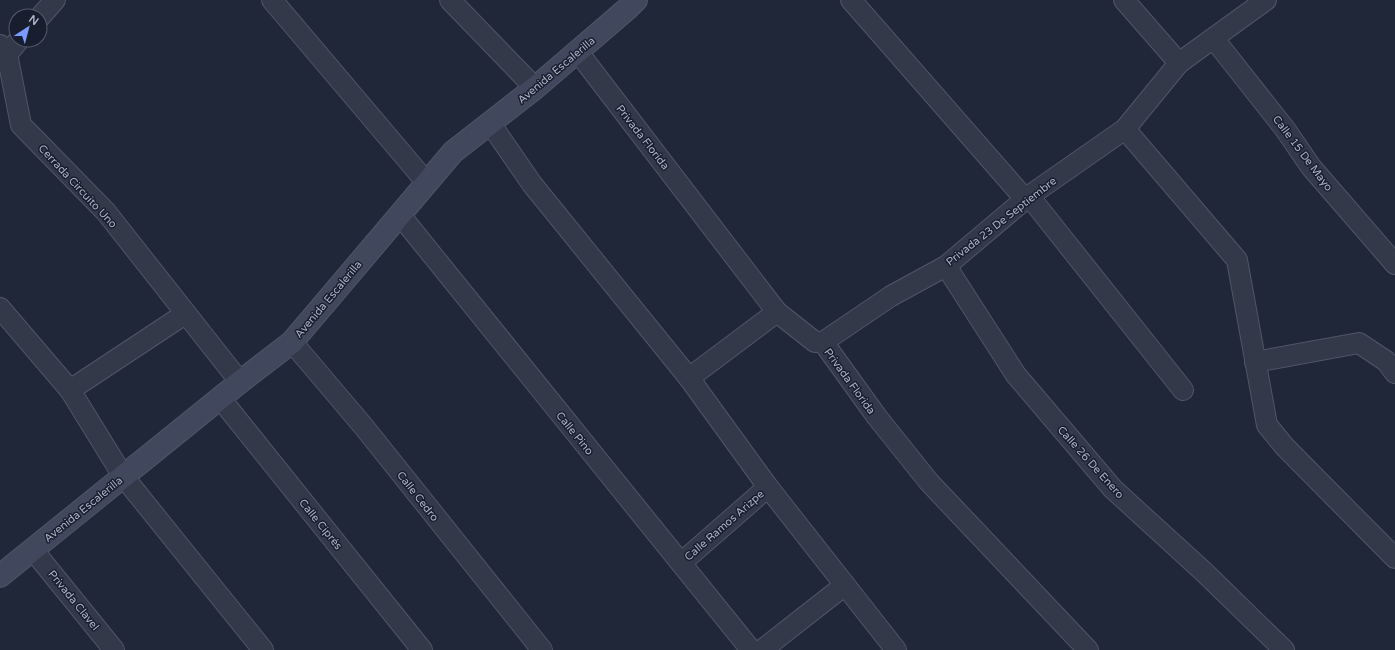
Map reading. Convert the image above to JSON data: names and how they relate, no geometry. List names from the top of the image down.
{
  "streets": {
    "main road": ["Avenida Escalerilla"],
    "street": [
      "Privada Florida",
      "Calle 15 De Mayo",
      "Cerrada Circuito Uno",
      "Privada 23 De Septiembre",
      "Calle Pino",
      "Calle 26 De Enero",
      "Calle Cedro",
      "Calle Ciprés",
      "Calle Ramos Arizpe",
      "Privada Clavel"
    ]
  },
  "crossings": [
    ["Avenida Escalerilla", "Privada Florida"],
    ["Avenida Escalerilla", "Cerrada Circuito Uno"],
    ["Avenida Escalerilla", "Calle Pino"],
    ["Avenida Escalerilla", "Calle Cedro"],
    ["Avenida Escalerilla", "Calle Ciprés"],
    ["Avenida Escalerilla", "Privada Clavel"],
    ["Privada Florida", "Privada 23 De Septiembre"],
    ["Calle 15 De Mayo", "Privada 23 De Septiembre"],
    ["Privada 23 De Septiembre", "Calle 26 De Enero"],
    ["Calle Pino", "Calle Ramos Arizpe"]
  ],
  "north": "top right"
}
